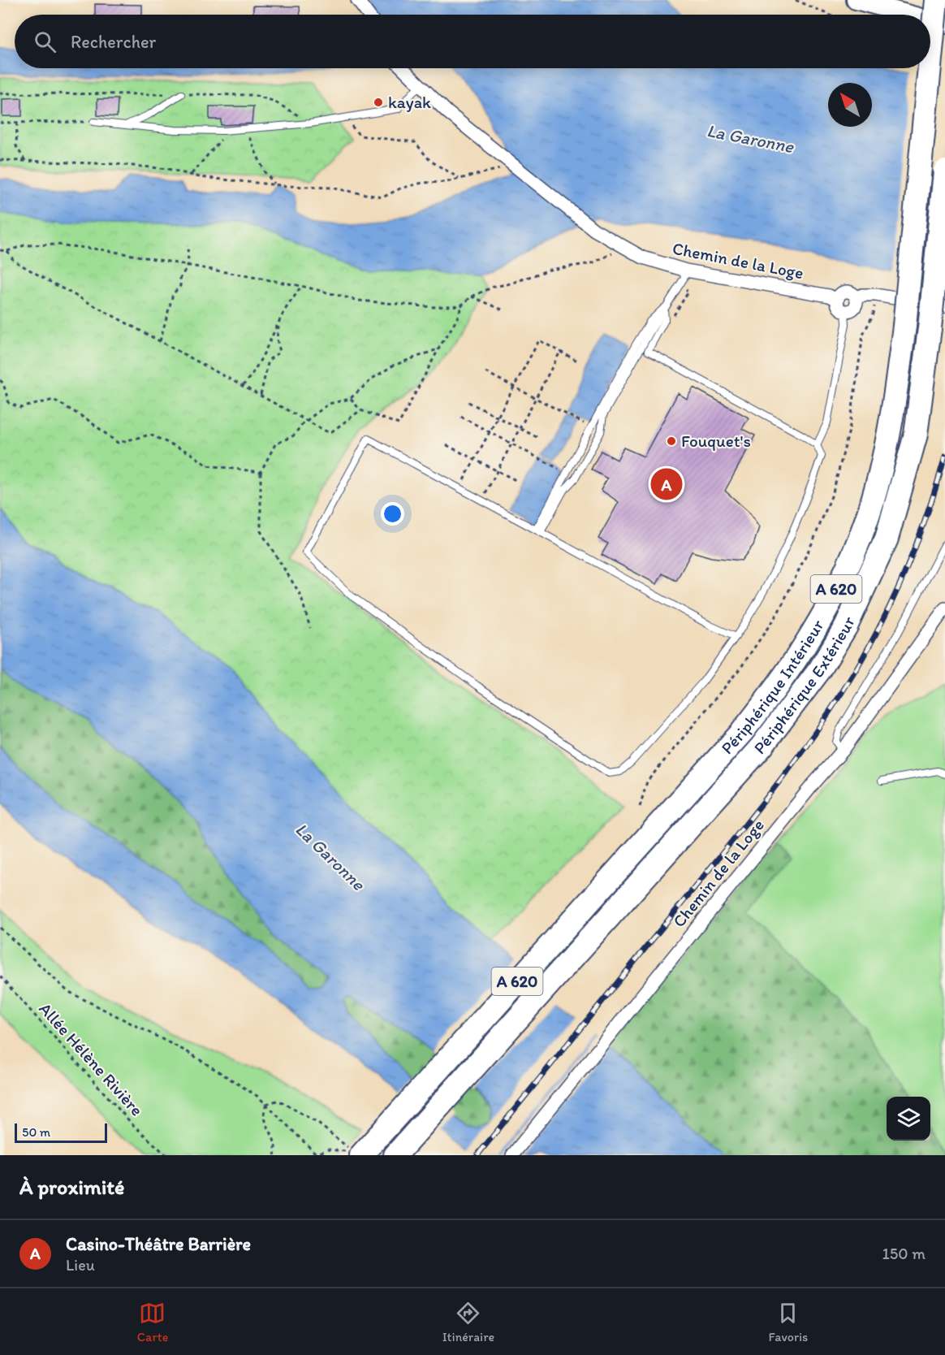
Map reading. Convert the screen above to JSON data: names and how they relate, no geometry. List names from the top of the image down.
{
  "streets": {
    "highway": ["A 620", "Périphérique Extérieur", "Périphérique Intérieur"],
    "street": ["Chemin de la Loge"],
    "path": ["Allée Hélène Rivière"]
  },
  "water": ["La Garonne"],
  "places": ["kayak", "Fouquet's"],
  "scale_bar": "50 m",
  "north": "top left",
  "page": {
    "search": "Rechercher",
    "pins": "A",
    "scale": "50 m",
    "heading": "À proximité",
    "list": [
      {
        "mark": "A",
        "name": "Casino-Théâtre Barrière",
        "note": "Lieu",
        "value": "150 m"
      }
    ],
    "nav": ["Carte", "Itinéraire", "Favoris"]
  }
}
